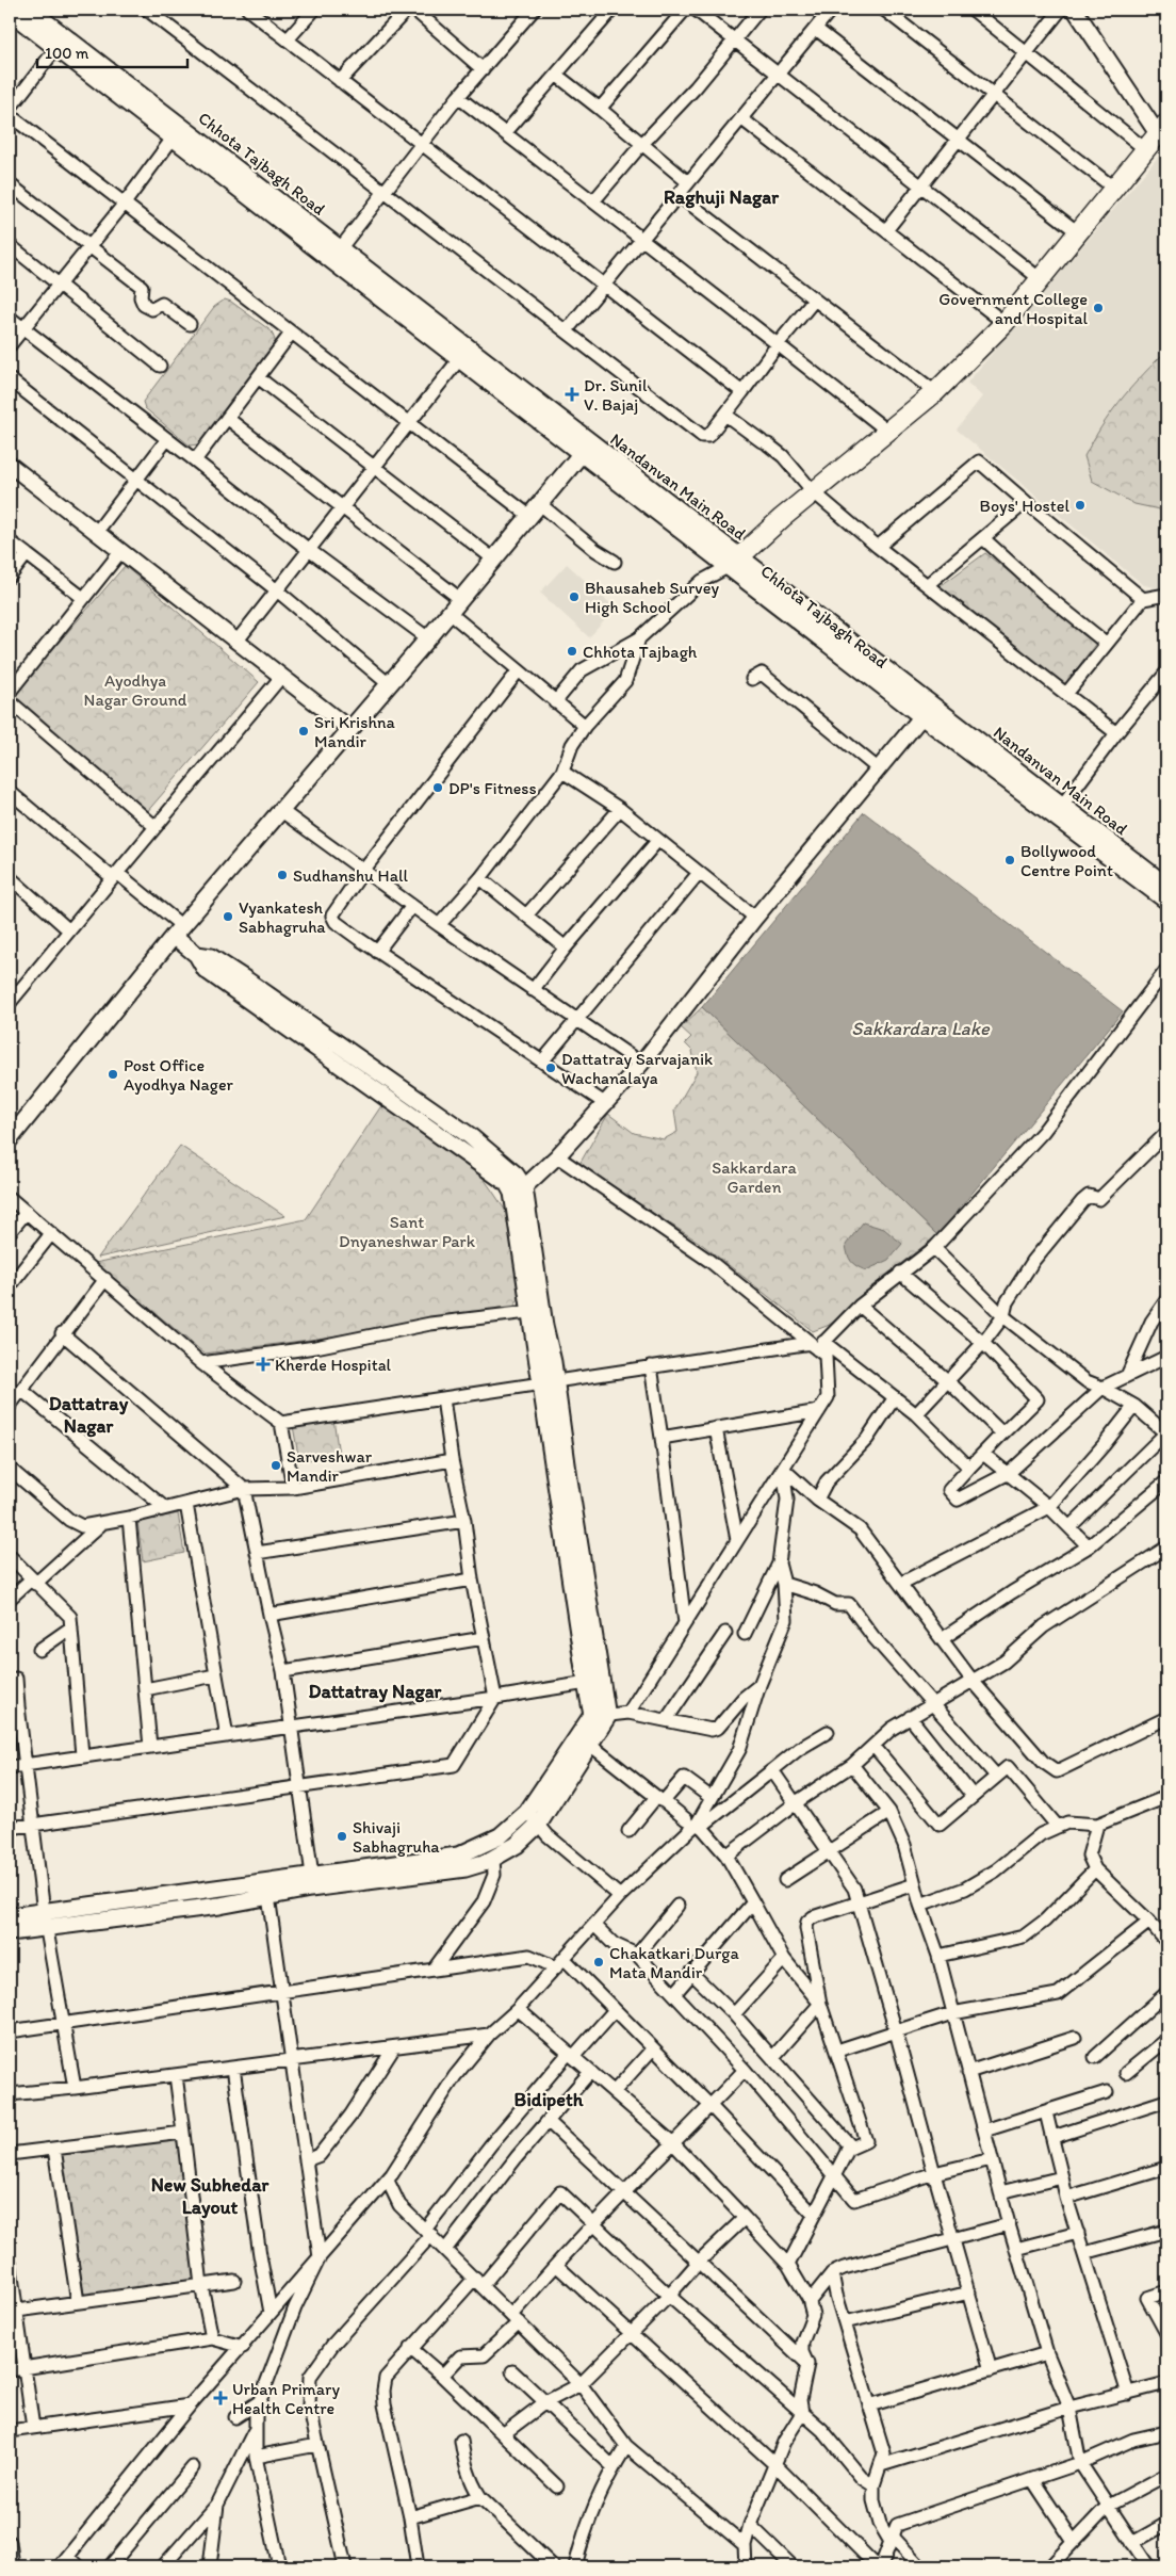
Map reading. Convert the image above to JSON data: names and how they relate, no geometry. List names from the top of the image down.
{
  "streets": {
    "main road": ["Chhota Tajbagh Road", "Nandanvan Main Road"]
  },
  "crossings": [
    ["Chhota Tajbagh Road", "Nandanvan Main Road"]
  ],
  "districts": [
    "Raghuji Nagar",
    "Dattatray Nagar",
    "Dattatray Nagar",
    "Bidipeth",
    "New Subhedar Layout"
  ],
  "water": ["Sakkardara Lake"],
  "parks": ["Ayodhya Nagar Ground", "Sakkardara Garden", "Sant Dnyaneshwar Park"],
  "places": {
    "other": [
      "Government College and Hospital",
      "Boys' Hostel",
      "Bhausaheb Survey High School",
      "Chhota Tajbagh",
      "Sri Krishna Mandir",
      "DP's Fitness",
      "Bollywood Centre Point",
      "Sudhanshu Hall",
      "Vyankatesh Sabhagruha",
      "Dattatray Sarvajanik Wachanalaya",
      "Post Office Ayodhya Nager",
      "Sarveshwar Mandir",
      "Shivaji Sabhagruha",
      "Chakatkari Durga Mata Mandir"
    ],
    "health": ["Dr. Sunil V. Bajaj", "Kherde Hospital", "Urban Primary Health Centre"]
  },
  "scale_bar": "100 m"
}
